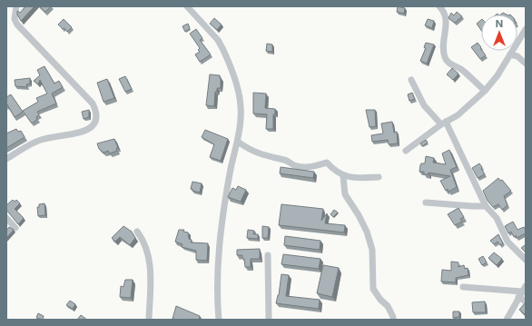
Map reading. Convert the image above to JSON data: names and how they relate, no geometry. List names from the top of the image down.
{
  "north": "top"
}
